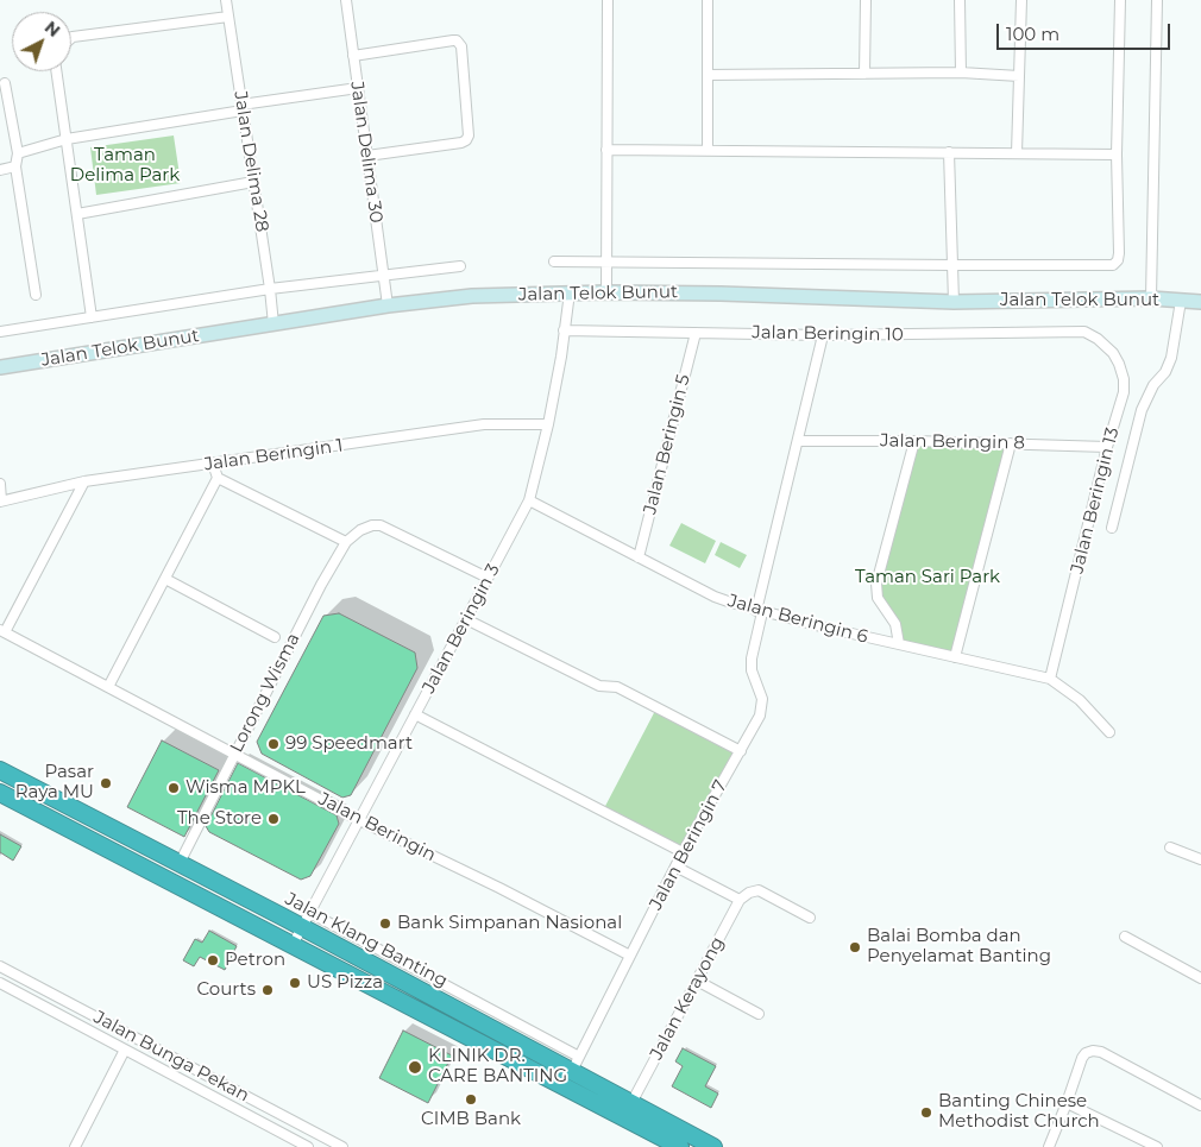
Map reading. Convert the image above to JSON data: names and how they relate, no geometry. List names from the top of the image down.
{
  "streets": {
    "highway": ["Jalan Klang Banting"],
    "street": [
      "Jalan Delima 30",
      "Jalan Delima 28",
      "Jalan Telok Bunut",
      "Jalan Beringin 10",
      "Jalan Beringin 8",
      "Jalan Beringin 5",
      "Jalan Beringin 1",
      "Jalan Beringin 13",
      "Jalan Beringin 6",
      "Jalan Beringin 3",
      "Lorong Wisma",
      "Jalan Beringin",
      "Jalan Beringin 7",
      "Jalan Kerayong",
      "Jalan Bunga Pekan"
    ]
  },
  "crossings": [
    ["Jalan Delima 30", "Jalan Telok Bunut"],
    ["Jalan Delima 28", "Jalan Telok Bunut"],
    ["Jalan Telok Bunut", "Jalan Beringin 3"],
    ["Jalan Beringin 10", "Jalan Beringin 5"],
    ["Jalan Beringin 10", "Jalan Beringin 13"],
    ["Jalan Beringin 10", "Jalan Beringin 3"],
    ["Jalan Beringin 10", "Jalan Beringin 7"],
    ["Jalan Beringin 8", "Jalan Beringin 13"],
    ["Jalan Beringin 8", "Jalan Beringin 7"],
    ["Jalan Beringin 5", "Jalan Beringin 6"],
    ["Jalan Beringin 1", "Jalan Beringin 3"],
    ["Jalan Beringin 13", "Jalan Beringin 6"],
    ["Jalan Beringin 6", "Jalan Beringin 3"],
    ["Jalan Beringin 6", "Jalan Beringin 7"],
    ["Jalan Beringin 3", "Lorong Wisma"],
    ["Jalan Beringin 3", "Jalan Beringin"],
    ["Jalan Beringin 3", "Jalan Klang Banting"],
    ["Lorong Wisma", "Jalan Beringin"],
    ["Lorong Wisma", "Jalan Klang Banting"],
    ["Jalan Beringin", "Jalan Beringin 7"],
    ["Jalan Beringin 7", "Jalan Klang Banting"],
    ["Jalan Klang Banting", "Jalan Kerayong"]
  ],
  "parks": ["Taman Delima Park", "Taman Sari Park"],
  "places": [
    "99 Speedmart",
    "Pasar Raya MU",
    "Wisma MPKL",
    "The Store",
    "Bank Simpanan Nasional",
    "Balai Bomba dan Penyelamat Banting",
    "Petron",
    "US Pizza",
    "Courts",
    "KLINIK DR. CARE BANTING",
    "CIMB Bank",
    "Banting Chinese Methodist Church"
  ],
  "scale_bar": "100 m",
  "north": "top right"
}
